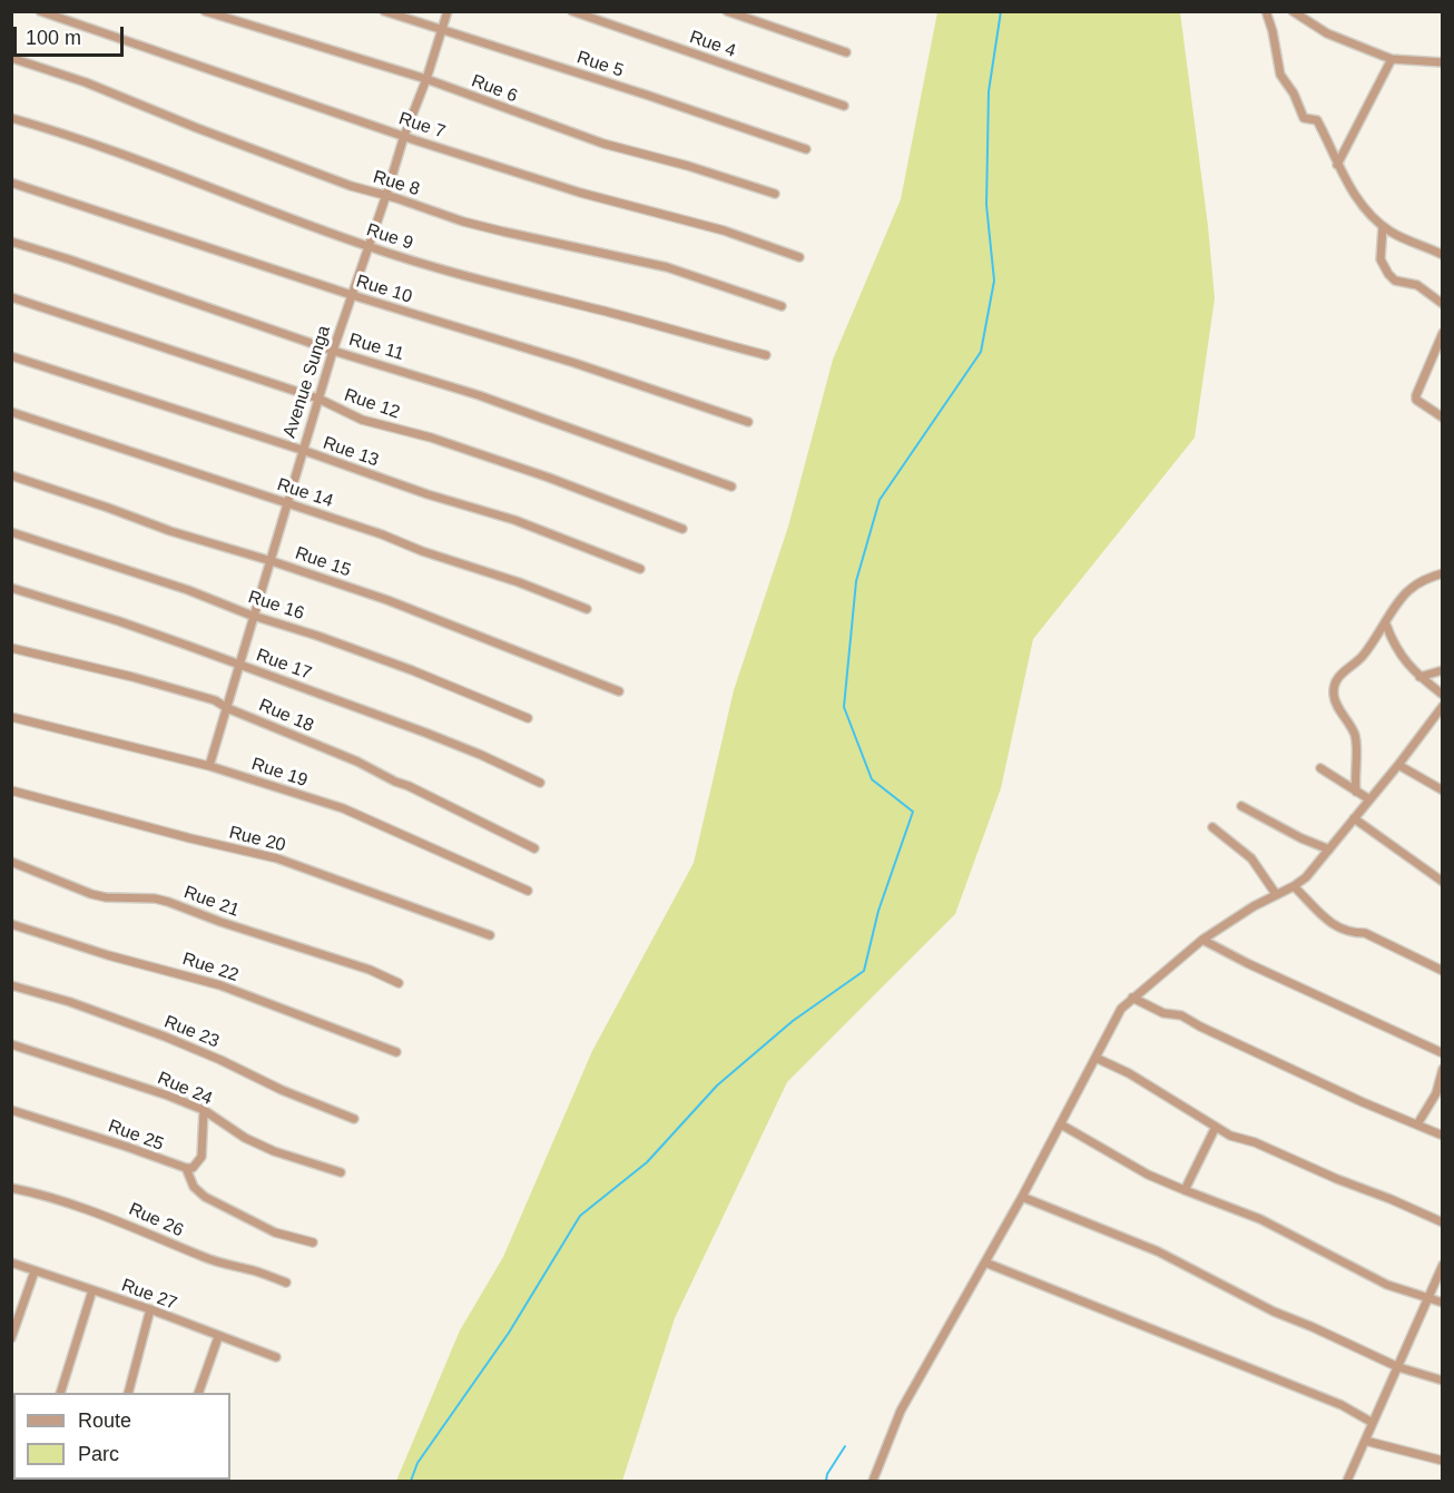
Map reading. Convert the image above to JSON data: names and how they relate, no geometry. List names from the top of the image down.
{
  "streets": {
    "street": [
      "Rue 4",
      "Rue 5",
      "Rue 6",
      "Rue 7",
      "Rue 8",
      "Rue 9",
      "Rue 10",
      "Rue 11",
      "Avenue Sunga",
      "Rue 12",
      "Rue 13",
      "Rue 14",
      "Rue 15",
      "Rue 16",
      "Rue 17",
      "Rue 18",
      "Rue 19",
      "Rue 20",
      "Rue 21",
      "Rue 22",
      "Rue 23",
      "Rue 24",
      "Rue 25",
      "Rue 26",
      "Rue 27"
    ]
  },
  "crossings": [
    ["Rue 5", "Avenue Sunga"],
    ["Rue 6", "Avenue Sunga"],
    ["Rue 7", "Avenue Sunga"],
    ["Rue 8", "Avenue Sunga"],
    ["Rue 9", "Avenue Sunga"],
    ["Rue 10", "Avenue Sunga"],
    ["Rue 11", "Avenue Sunga"],
    ["Avenue Sunga", "Rue 12"],
    ["Avenue Sunga", "Rue 13"],
    ["Avenue Sunga", "Rue 14"],
    ["Avenue Sunga", "Rue 15"],
    ["Avenue Sunga", "Rue 16"],
    ["Avenue Sunga", "Rue 17"],
    ["Avenue Sunga", "Rue 18"],
    ["Avenue Sunga", "Rue 19"]
  ],
  "legend": ["Route", "Parc"],
  "scale_bar": "100 m"
}
